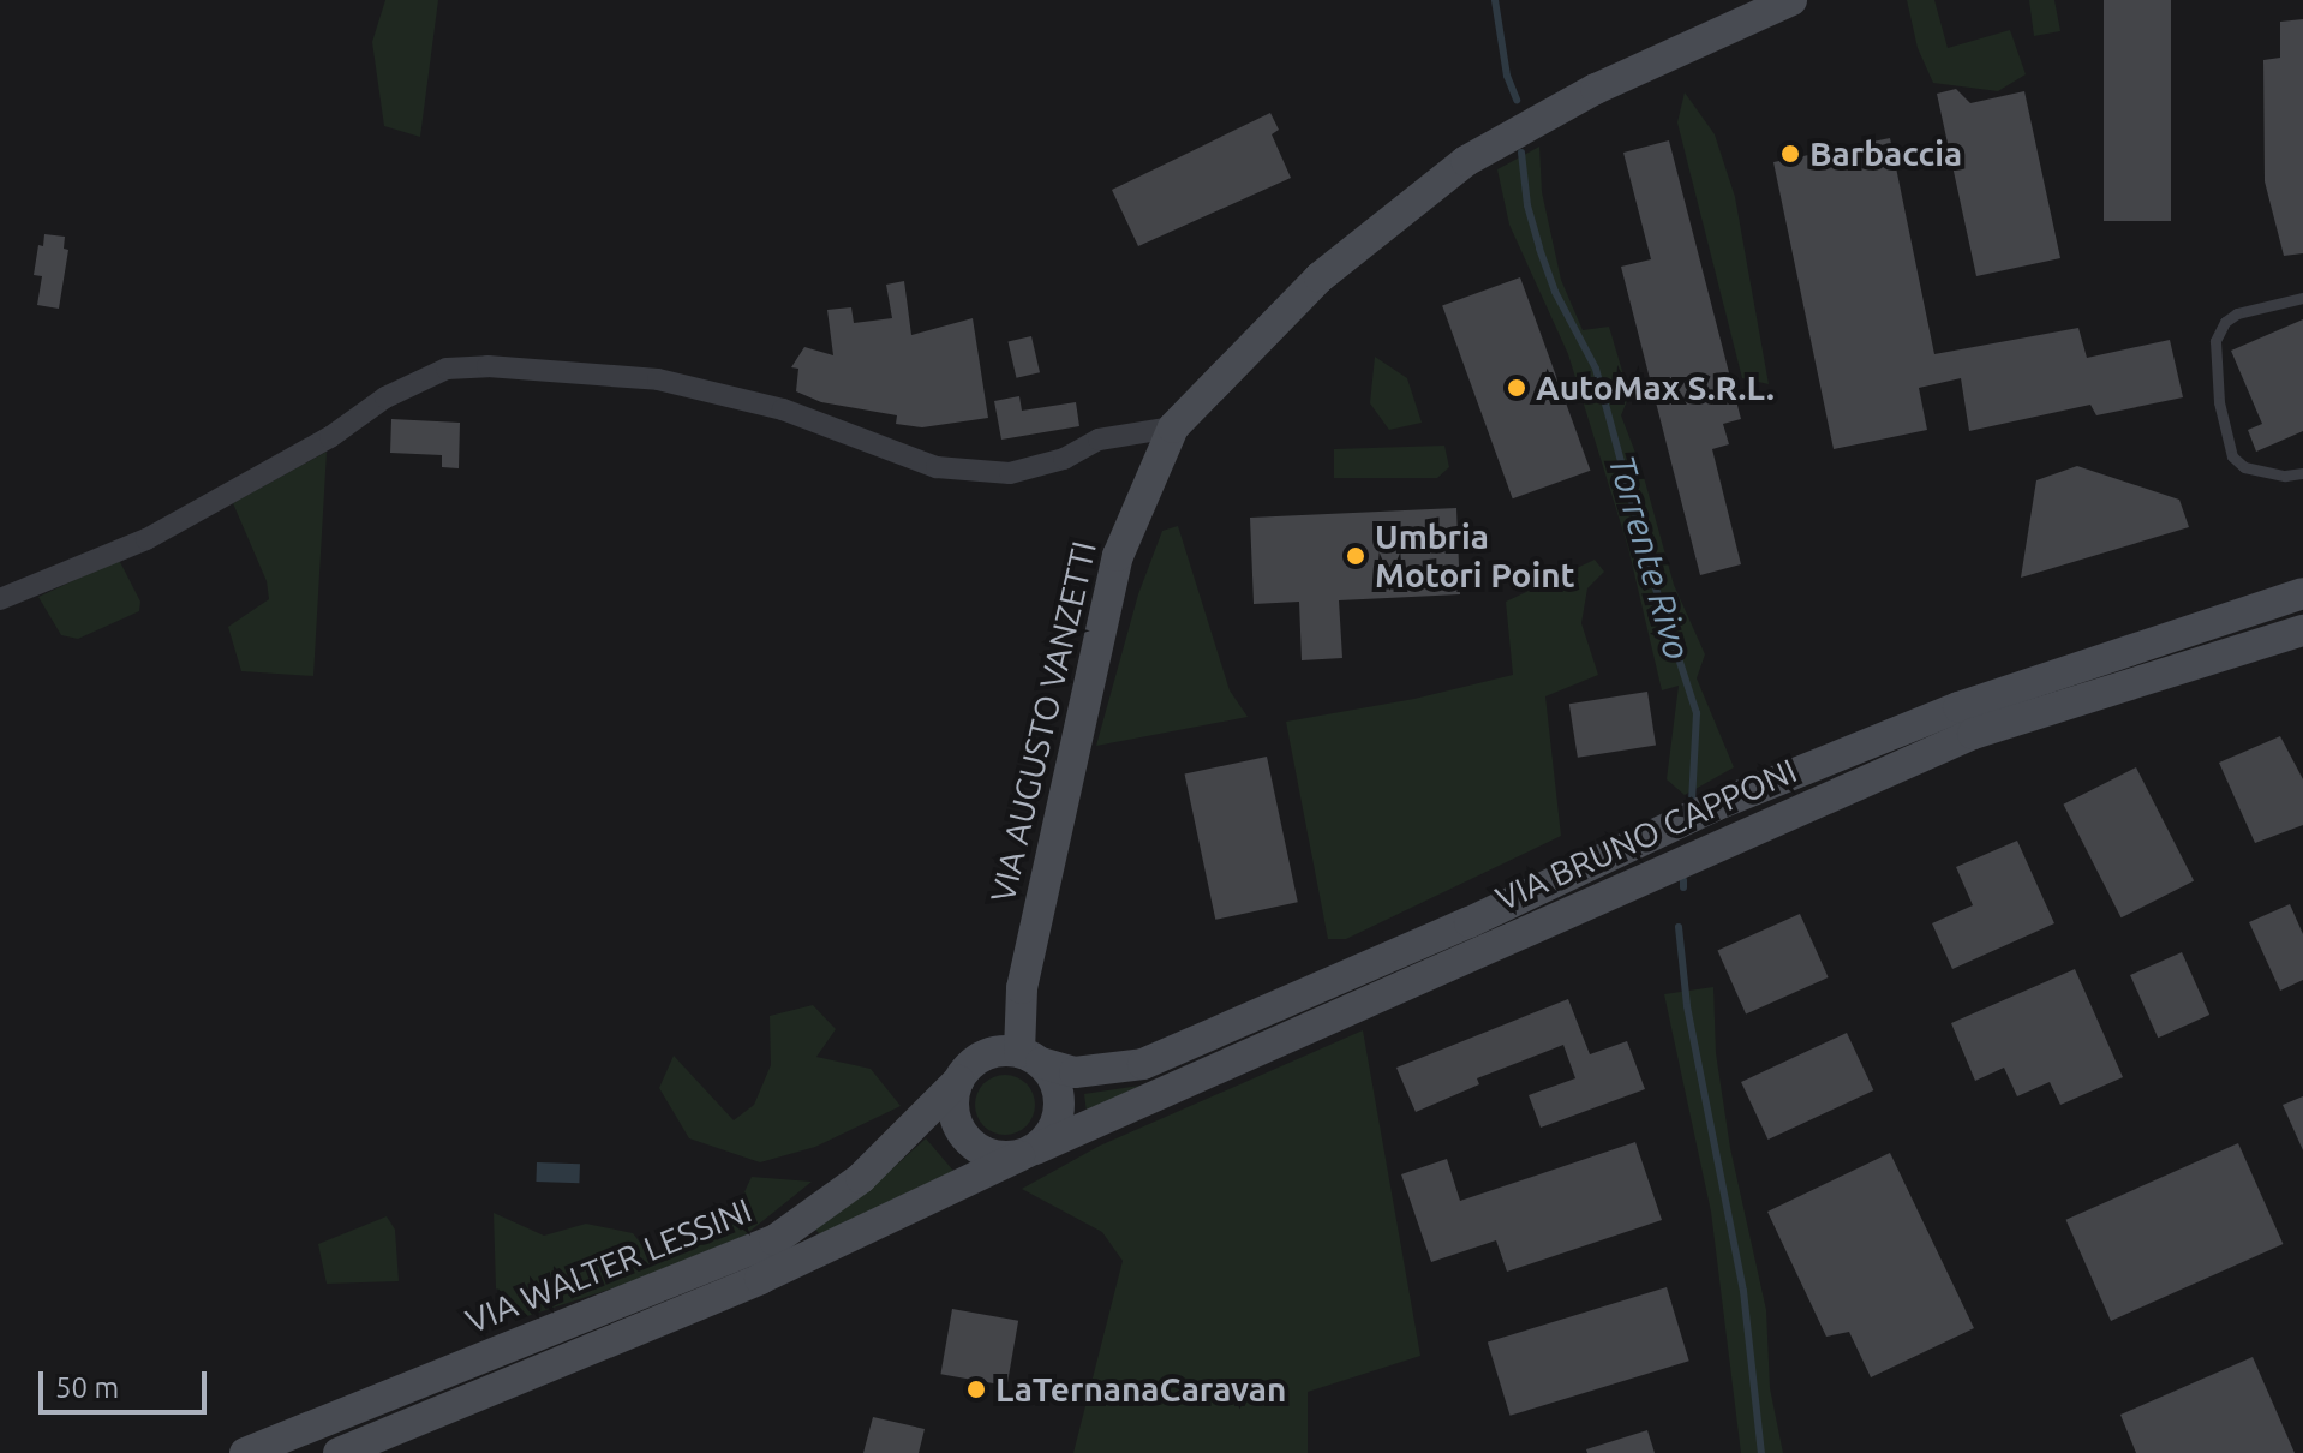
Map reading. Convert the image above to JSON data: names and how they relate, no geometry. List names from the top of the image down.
{
  "streets": {
    "main road": ["VIA AUGUSTO VANZETTI", "VIA BRUNO CAPPONI", "VIA WALTER LESSINI"]
  },
  "crossings": [
    ["VIA AUGUSTO VANZETTI", "VIA BRUNO CAPPONI"],
    ["VIA AUGUSTO VANZETTI", "VIA WALTER LESSINI"],
    ["VIA BRUNO CAPPONI", "VIA WALTER LESSINI"]
  ],
  "water": ["Torrente Rivo"],
  "places": [
    "Barbaccia",
    "AutoMax S.R.L.",
    "Umbria Motori Point",
    "LaTernanaCaravan"
  ],
  "scale_bar": "50 m"
}
